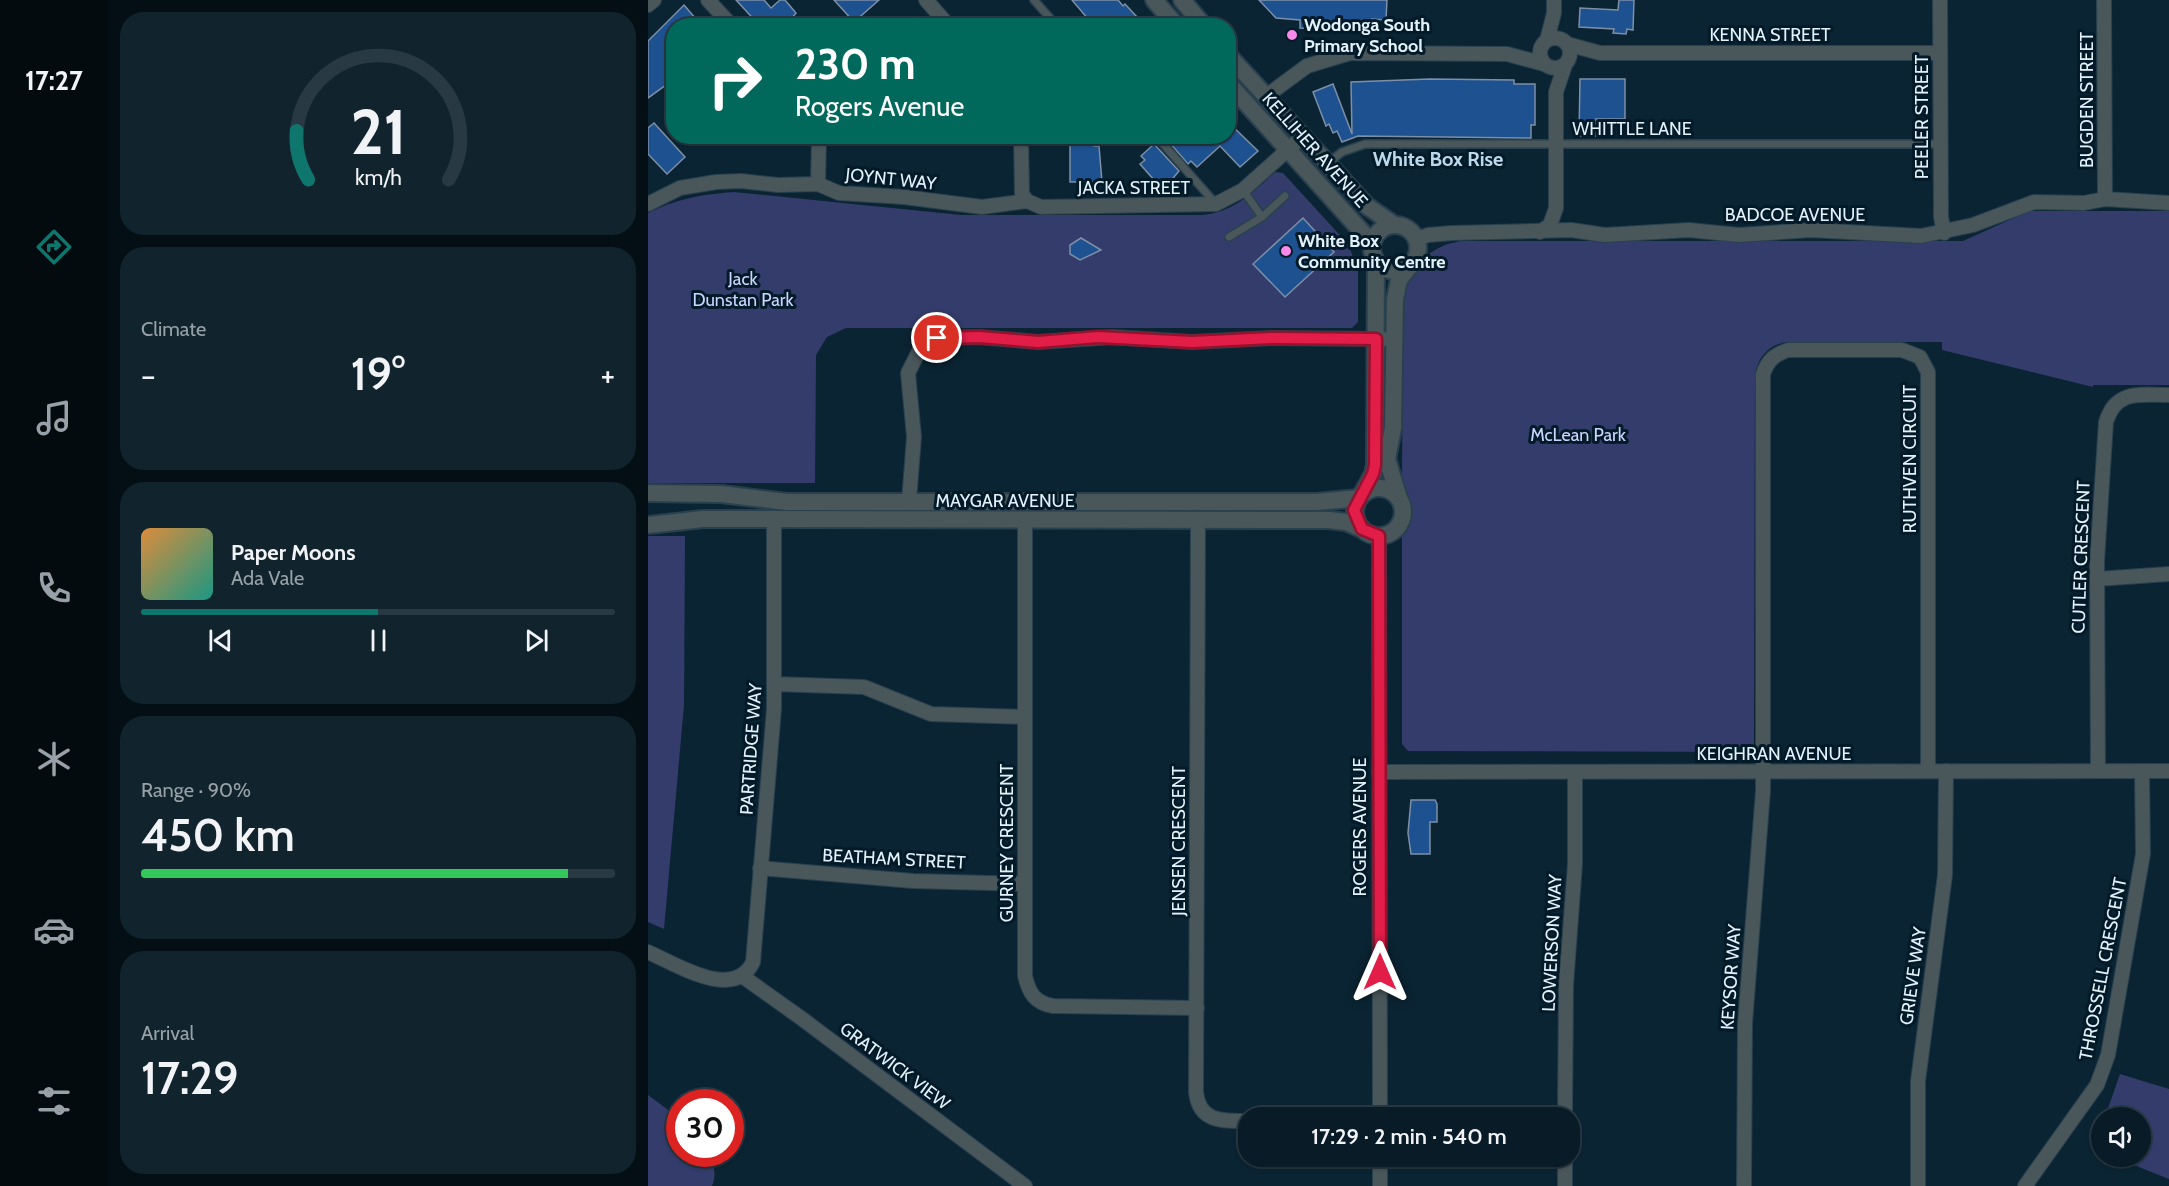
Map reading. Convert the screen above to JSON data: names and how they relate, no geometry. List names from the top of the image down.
{
  "streets": {
    "street": [
      "KENNA STREET",
      "BUGDEN STREET",
      "PEELER STREET",
      "KELLIHER AVENUE",
      "JOYNT WAY",
      "JACKA STREET",
      "BADCOE AVENUE",
      "RUTHVEN CIRCUIT",
      "MAYGAR AVENUE",
      "CUTLER CRESCENT",
      "PARTRIDGE WAY",
      "KEIGHRAN AVENUE",
      "ROGERS AVENUE",
      "JENSEN CRESCENT",
      "GURNEY CRESCENT",
      "BEATHAM STREET",
      "LOWERSON WAY",
      "THROSSELL CRESCENT",
      "GRIEVE WAY",
      "KEYSOR WAY",
      "GRATWICK VIEW"
    ],
    "lane": ["WHITTLE LANE"]
  },
  "crossings": [
    ["KENNA STREET", "PEELER STREET"],
    ["BUGDEN STREET", "BADCOE AVENUE"],
    ["PEELER STREET", "WHITTLE LANE"],
    ["PEELER STREET", "BADCOE AVENUE"],
    ["WHITTLE LANE", "KELLIHER AVENUE"],
    ["KELLIHER AVENUE", "JACKA STREET"],
    ["KELLIHER AVENUE", "BADCOE AVENUE"],
    ["JOYNT WAY", "JACKA STREET"],
    ["RUTHVEN CIRCUIT", "KEIGHRAN AVENUE"],
    ["RUTHVEN CIRCUIT", "KEYSOR WAY"],
    ["MAYGAR AVENUE", "PARTRIDGE WAY"],
    ["MAYGAR AVENUE", "ROGERS AVENUE"],
    ["MAYGAR AVENUE", "JENSEN CRESCENT"],
    ["MAYGAR AVENUE", "GURNEY CRESCENT"],
    ["CUTLER CRESCENT", "KEIGHRAN AVENUE"],
    ["PARTRIDGE WAY", "BEATHAM STREET"],
    ["PARTRIDGE WAY", "GRATWICK VIEW"],
    ["KEIGHRAN AVENUE", "ROGERS AVENUE"],
    ["KEIGHRAN AVENUE", "LOWERSON WAY"],
    ["KEIGHRAN AVENUE", "THROSSELL CRESCENT"],
    ["KEIGHRAN AVENUE", "GRIEVE WAY"],
    ["KEIGHRAN AVENUE", "KEYSOR WAY"],
    ["JENSEN CRESCENT", "GURNEY CRESCENT"],
    ["GURNEY CRESCENT", "BEATHAM STREET"]
  ],
  "districts": ["White Box Rise"],
  "parks": ["Jack Dunstan Park", "McLean Park"],
  "places": ["Wodonga South Primary School", "White Box Community Centre"],
  "page": {
    "tabs": "17:27",
    "turn": ["230 m", "Rogers Avenue"],
    "tile": [
      "Climate",
      ["Range · 90%", "450 km"],
      ["Arrival", "17:29"]
    ],
    "heat": ["−", "19°", "+"],
    "song": ["Paper Moons", "Ada Vale"],
    "limit": "30",
    "trip": "17:29 · 2 min · 540 m",
    "gauge": ["21", "km/h"]
  }
}
